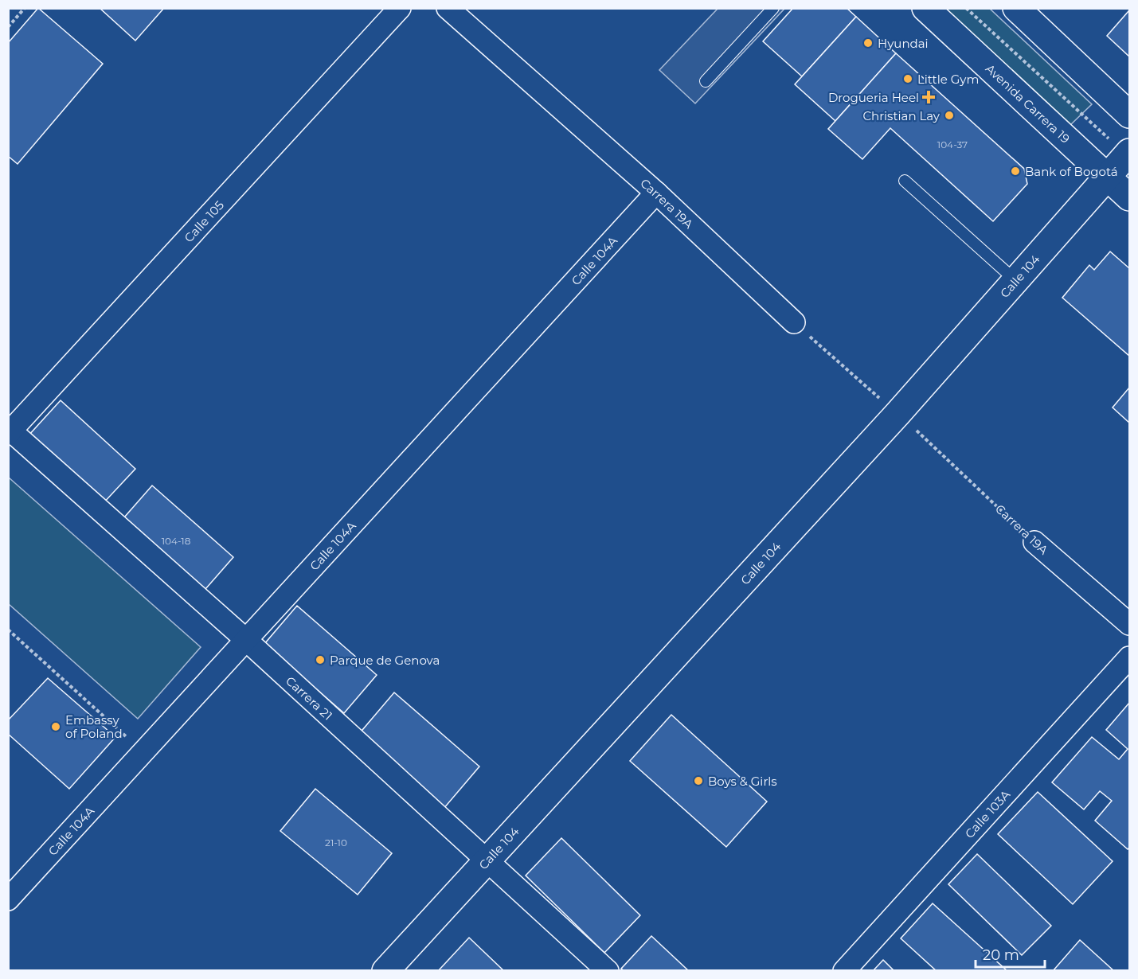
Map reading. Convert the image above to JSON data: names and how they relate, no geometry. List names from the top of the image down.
{
  "streets": {
    "street": [
      "Avenida Carrera 19",
      "Carrera 19A",
      "Calle 105",
      "Calle 104A",
      "Calle 104",
      "Carrera 21",
      "Calle 103A"
    ]
  },
  "crossings": [
    ["Avenida Carrera 19", "Calle 104"],
    ["Carrera 19A", "Calle 104A"],
    ["Calle 105", "Carrera 21"],
    ["Calle 104A", "Carrera 21"],
    ["Calle 104", "Carrera 21"]
  ],
  "places": {
    "other": [
      "Hyundai",
      "Little Gym",
      "Christian Lay",
      "Bank of Bogotá",
      "Parque de Genova",
      "Embassy of Poland",
      "Boys & Girls"
    ],
    "health": ["Drogueria Heel"]
  },
  "house_numbers": ["104-37", "104-18", "21-10"],
  "scale_bar": "20 m"
}
